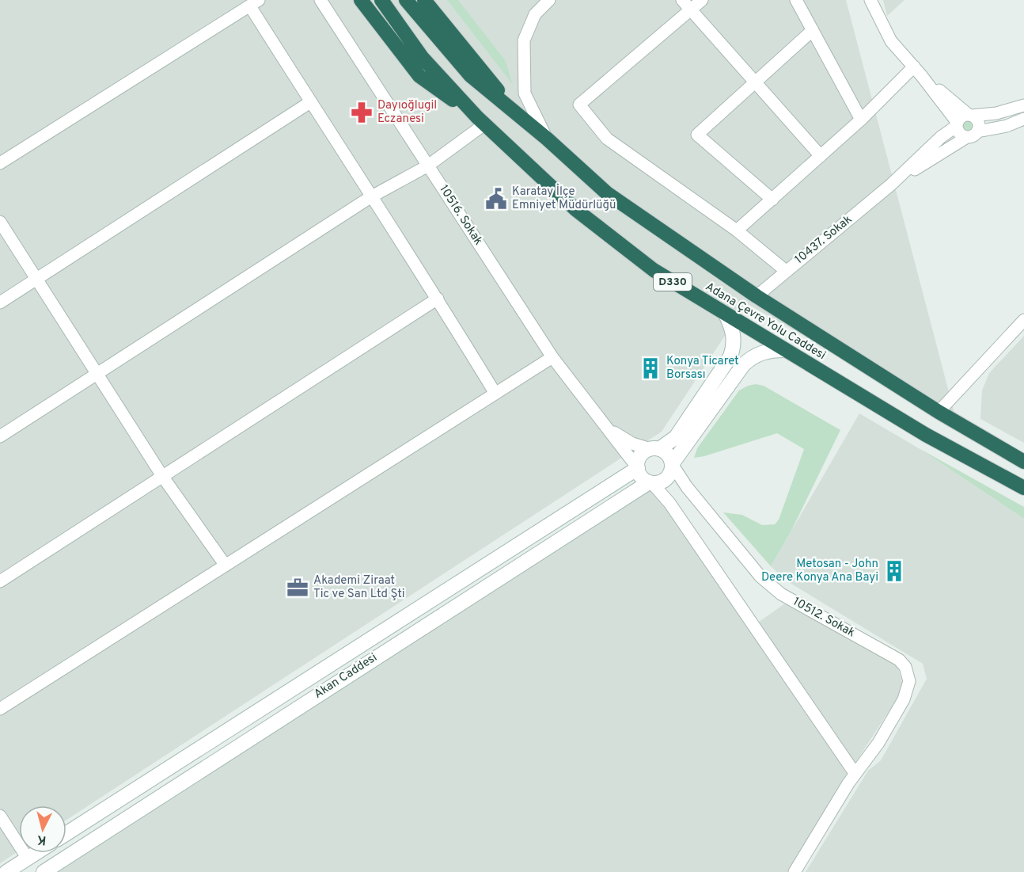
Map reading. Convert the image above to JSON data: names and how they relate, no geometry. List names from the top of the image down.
{
  "streets": {
    "highway": ["D330", "Adana Çevre Yolu Caddesi"],
    "street": [
      "10516. Sokak",
      "10437. Sokak",
      "10512. Sokak",
      "Akan Caddesi"
    ]
  },
  "crossings": [
    ["10516. Sokak", "10512. Sokak"],
    ["10516. Sokak", "Akan Caddesi"],
    ["10437. Sokak", "Adana Çevre Yolu Caddesi"],
    ["10512. Sokak", "Akan Caddesi"]
  ],
  "places": {
    "pharmacy": ["Dayıoğlugil Eczanesi"],
    "public building": ["Karatay İlçe Emniyet Müdürlüğü"],
    "building": ["Konya Ticaret Borsası", "Metosan - John Deere Konya Ana Bayi"],
    "office": ["Akademi Ziraat Tic ve San Ltd Şti"]
  },
  "north": "bottom"
}
